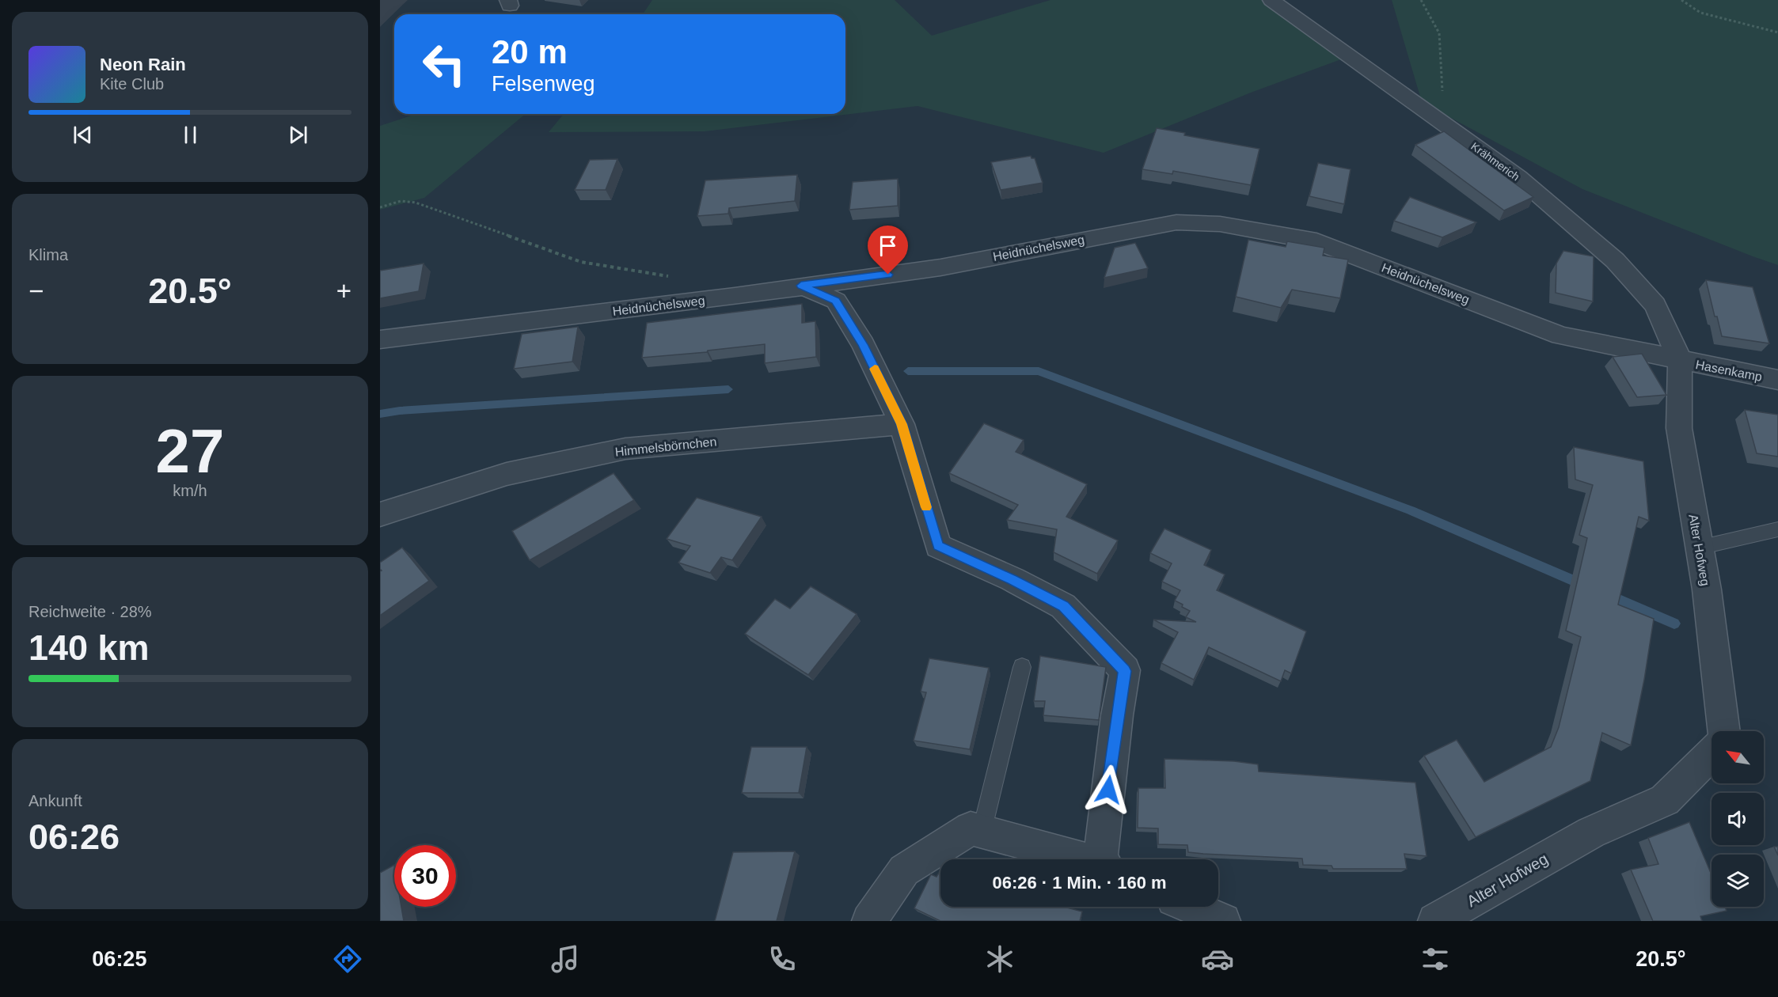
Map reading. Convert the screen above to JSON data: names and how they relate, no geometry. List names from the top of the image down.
{
  "streets": {
    "street": [
      "Krähmerich",
      "Heidnüchelsweg",
      "Hasenkamp",
      "Himmelsbörnchen",
      "Alter Hofweg"
    ]
  },
  "crossings": [
    ["Krähmerich", "Heidnüchelsweg"],
    ["Krähmerich", "Hasenkamp"],
    ["Krähmerich", "Alter Hofweg"],
    ["Heidnüchelsweg", "Hasenkamp"],
    ["Heidnüchelsweg", "Alter Hofweg"],
    ["Hasenkamp", "Alter Hofweg"]
  ],
  "north": "top left",
  "page": {
    "turn": ["20 m", "Felsenweg"],
    "song": ["Neon Rain", "Kite Club"],
    "tile": [
      "Klima",
      ["27", "km/h"],
      ["Reichweite · 28%", "140 km"],
      ["Ankunft", "06:26"]
    ],
    "heat": ["−", "20.5°", "+"],
    "limit": "30",
    "trip": "06:26 · 1 Min. · 160 m",
    "tabs": ["06:25", "20.5°"]
  }
}
